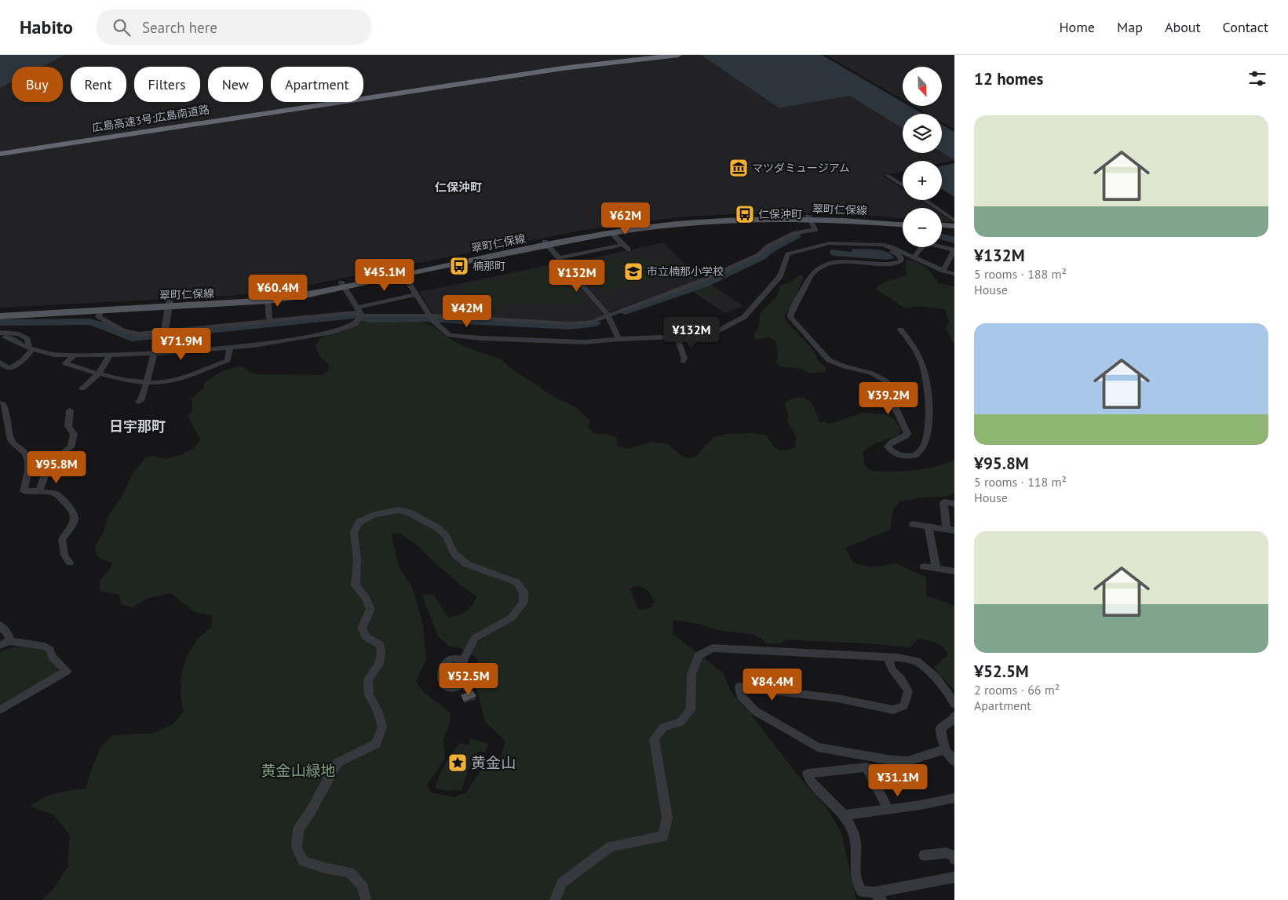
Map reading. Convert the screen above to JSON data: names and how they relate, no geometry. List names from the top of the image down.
{
  "streets": {
    "highway": ["広島高速3号;広島南道路"],
    "main road": ["翠町仁保線"]
  },
  "districts": ["仁保沖町", "日宇那町"],
  "parks": ["黄金山緑地"],
  "places": {
    "museum": ["マツダミュージアム"],
    "bus stop": ["仁保沖町", "楠那町"],
    "school or university": ["市立楠那小学校"],
    "place": ["黄金山"]
  },
  "north": "bottom",
  "page": {
    "header": "Habito",
    "search": "Search here",
    "nav": [
      "Home",
      "Map",
      "About",
      "Contact"
    ],
    "heading": "12 homes",
    "map_buttons": ["+", "−"],
    "chip": [
      "Buy",
      "Rent",
      "Filters",
      "New",
      "Apartment"
    ],
    "list": [
      {
        "name": "¥132M",
        "note": "5 rooms · 188 m² · House"
      },
      {
        "name": "¥95.8M",
        "note": "5 rooms · 118 m² · House"
      },
      {
        "name": "¥52.5M",
        "note": "2 rooms · 66 m² · Apartment"
      }
    ],
    "price": [
      "¥62M",
      "¥45.1M",
      "¥132M",
      "¥60.4M",
      "¥42M",
      "¥132M",
      "¥71.9M",
      "¥39.2M",
      "¥95.8M",
      "¥52.5M",
      "¥84.4M",
      "¥31.1M"
    ]
  }
}
